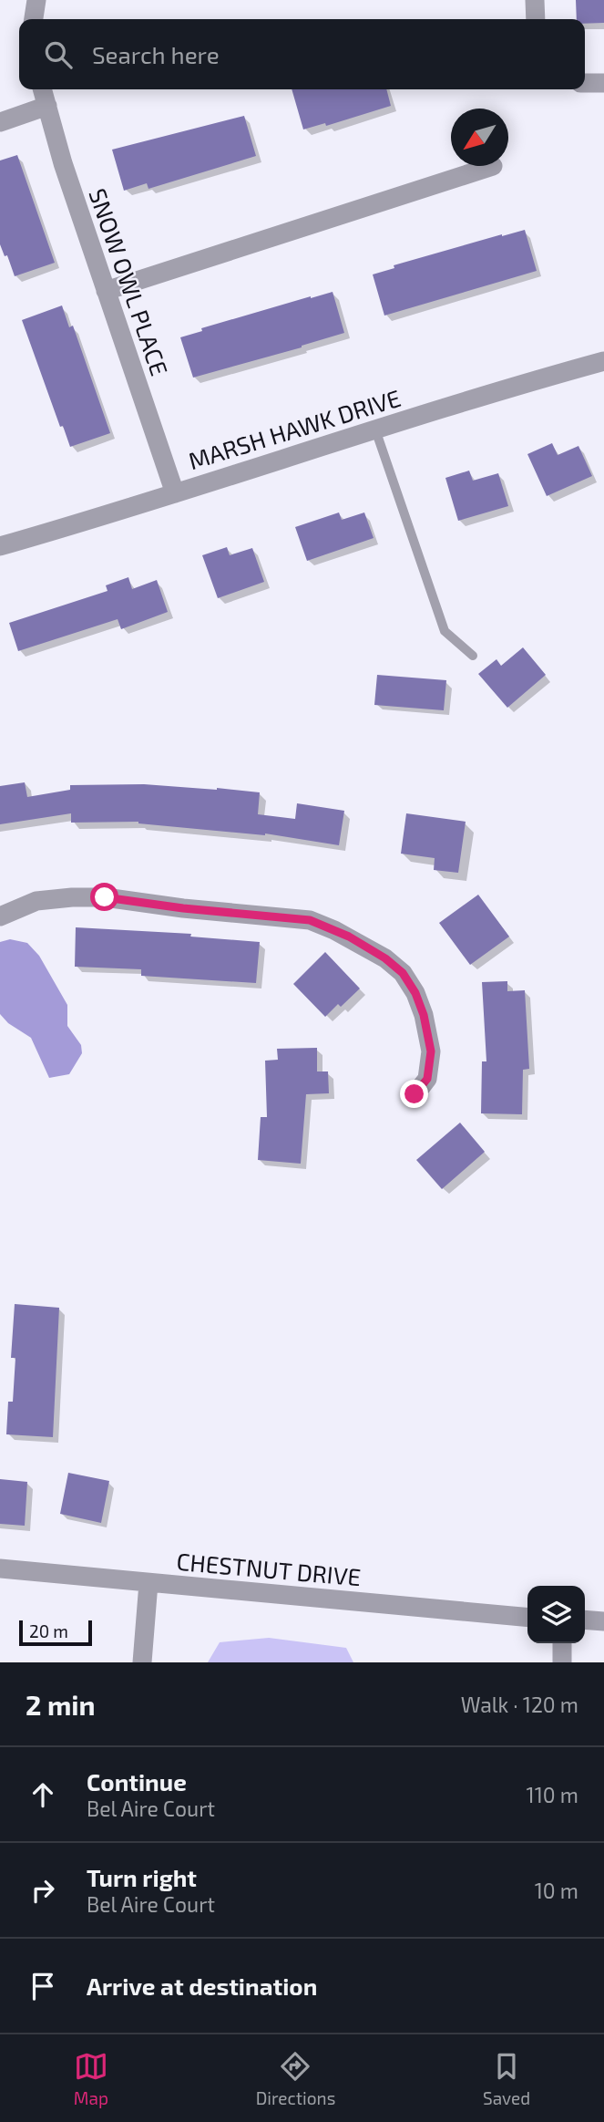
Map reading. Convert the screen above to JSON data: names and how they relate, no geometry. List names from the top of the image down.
{
  "streets": {
    "street": ["SNOW OWL PLACE", "MARSH HAWK DRIVE", "CHESTNUT DRIVE"]
  },
  "crossings": [
    ["SNOW OWL PLACE", "MARSH HAWK DRIVE"]
  ],
  "scale_bar": "20 m",
  "north": "bottom left",
  "page": {
    "search": "Search here",
    "scale": "20 m",
    "heading": ["2 min", "Walk · 120 m"],
    "list": [
      ["Continue", "Bel Aire Court", "110 m"],
      ["Turn right", "Bel Aire Court", "10 m"],
      "Arrive at destination"
    ],
    "nav": ["Map", "Directions", "Saved"]
  }
}
